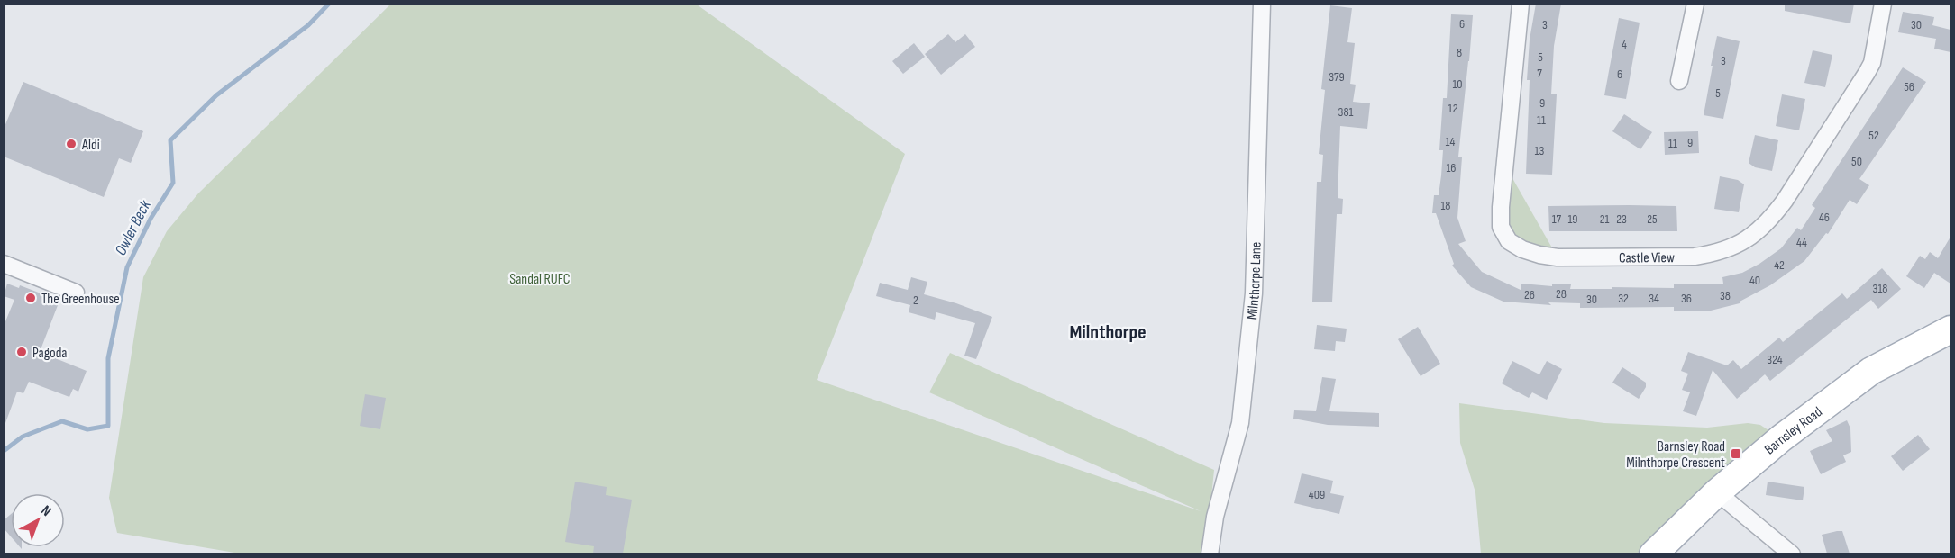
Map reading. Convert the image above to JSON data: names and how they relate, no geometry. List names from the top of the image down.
{
  "streets": {
    "main road": ["Barnsley Road"],
    "street": ["Castle View", "Milnthorpe Lane"]
  },
  "districts": ["Milnthorpe"],
  "water": ["Owler Beck"],
  "parks": ["Sandal RUFC"],
  "places": {
    "other": ["Aldi", "The Greenhouse", "Pagoda"],
    "transit": ["Barnsley Road Milnthorpe Crescent"]
  },
  "house_numbers": [
    "6",
    "3",
    "30",
    "4",
    "8",
    "5",
    "3",
    "7",
    "6",
    "379",
    "10",
    "56",
    "5",
    "9",
    "12",
    "381",
    "11",
    "52",
    "14",
    "9",
    "11",
    "13",
    "50",
    "16",
    "18",
    "46",
    "17",
    "19",
    "21",
    "23",
    "25",
    "44",
    "42",
    "40",
    "318",
    "28",
    "26",
    "38",
    "32",
    "34",
    "36",
    "30",
    "2",
    "324",
    "409"
  ],
  "north": "top right"
}
